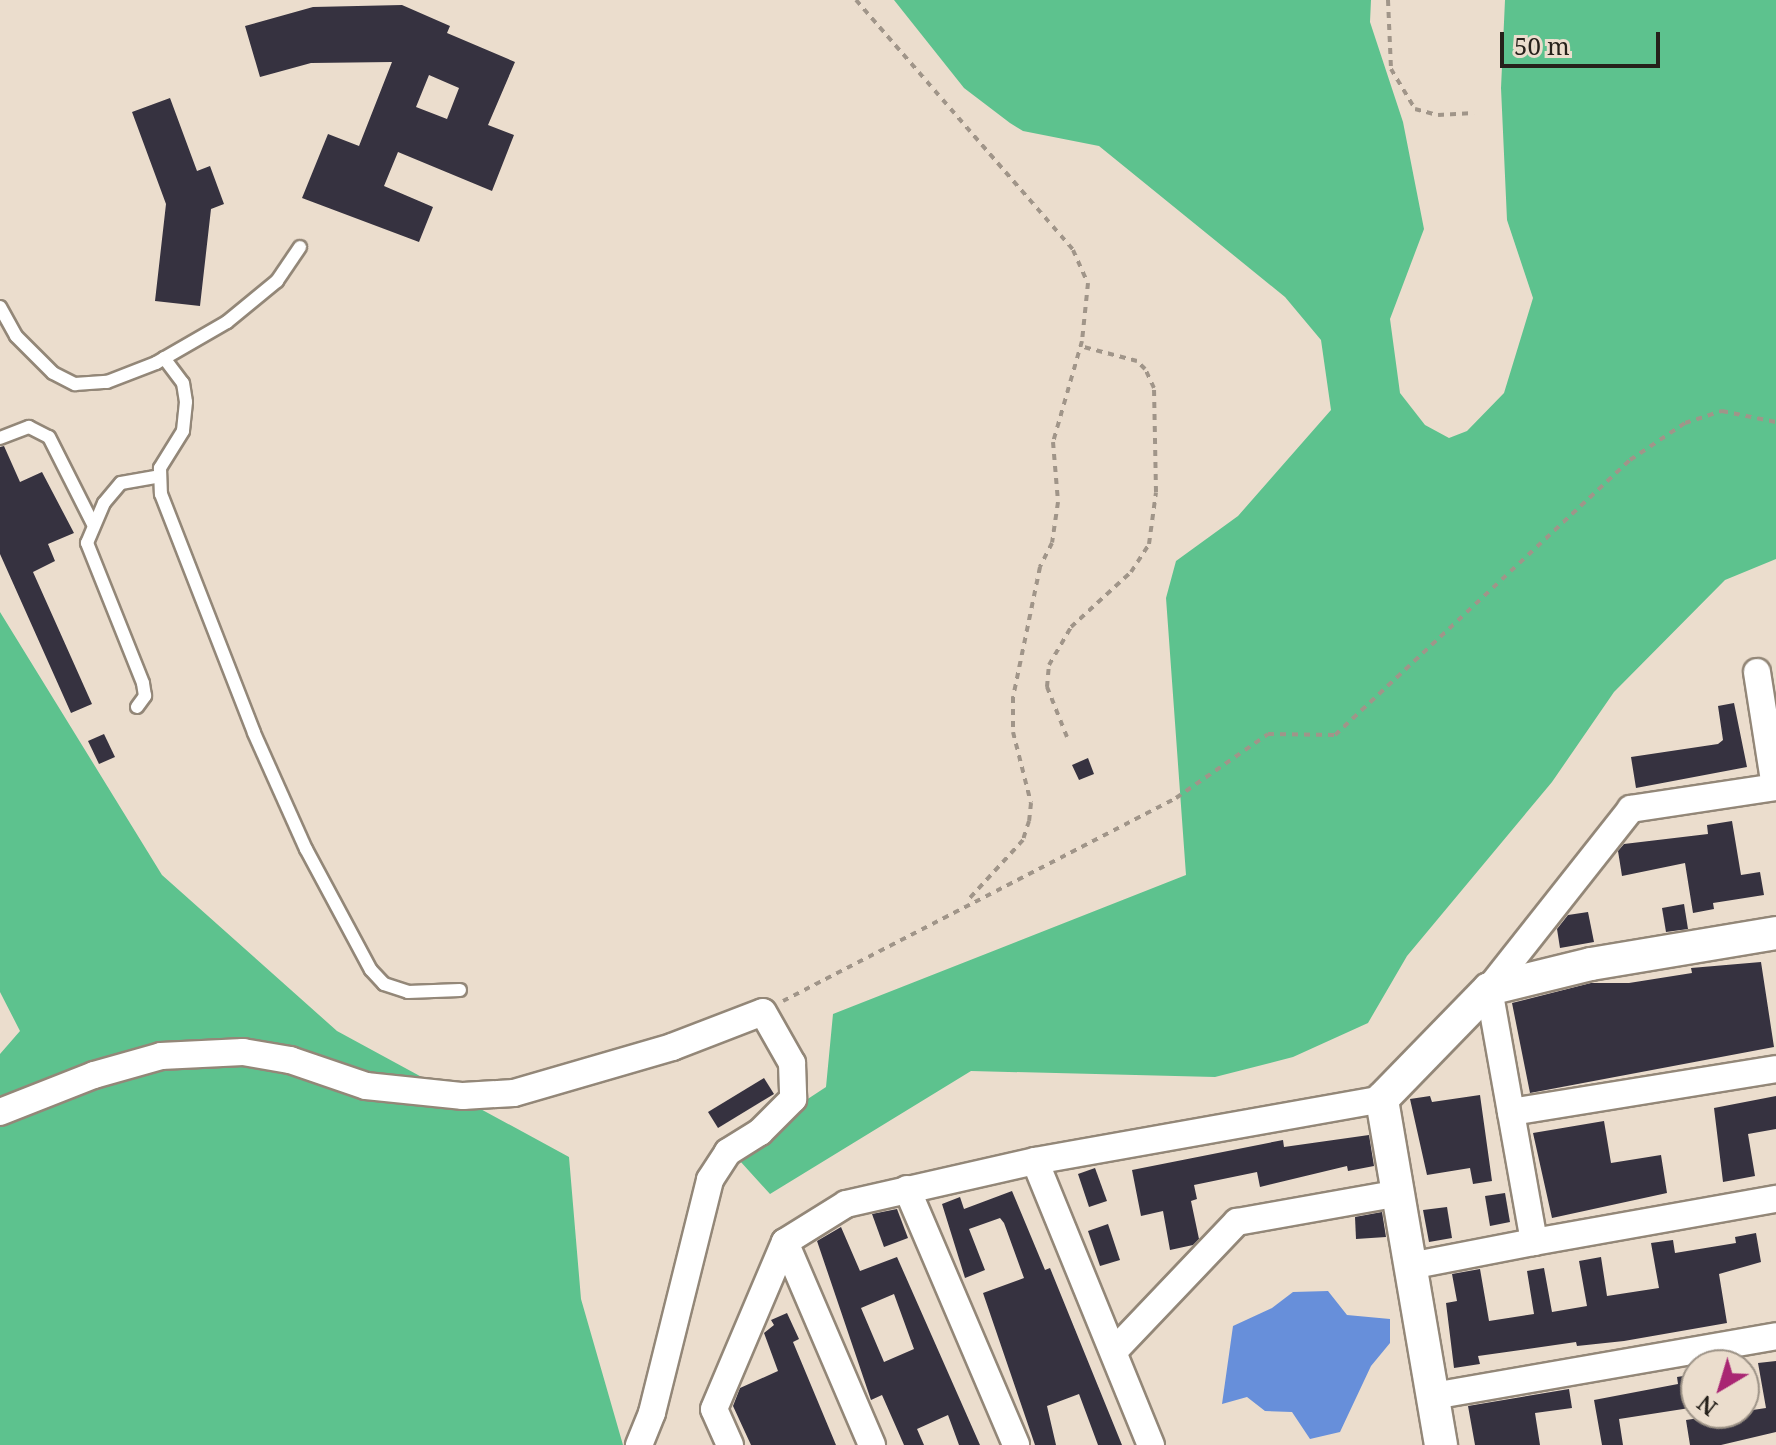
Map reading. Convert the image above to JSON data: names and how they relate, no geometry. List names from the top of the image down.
{
  "scale_bar": "50 m",
  "north": "bottom left"
}
